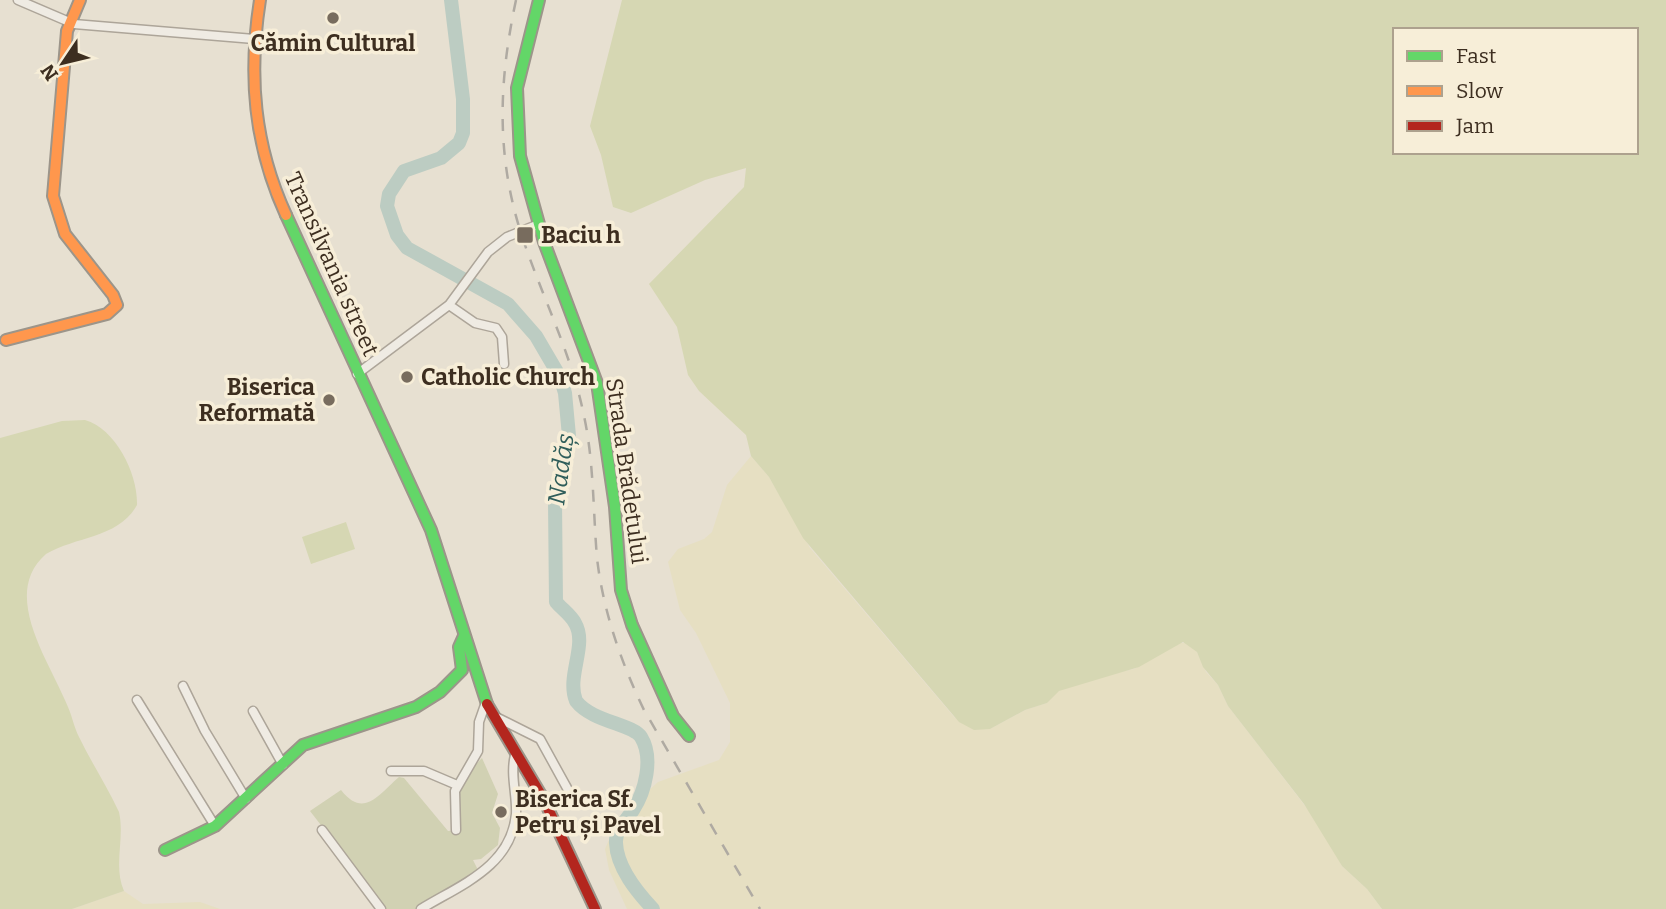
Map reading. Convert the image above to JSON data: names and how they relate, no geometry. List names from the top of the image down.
{
  "streets": {
    "street": ["Transilvania street", "Strada Brădetului"]
  },
  "water": ["Nadăș"],
  "places": {
    "other": [
      "Cămin Cultural",
      "Catholic Church",
      "Biserica Reformată",
      "Biserica Sf. Petru și Pavel"
    ],
    "transit": ["Baciu h"]
  },
  "legend": ["Fast", "Slow", "Jam"],
  "north": "bottom left"
}
